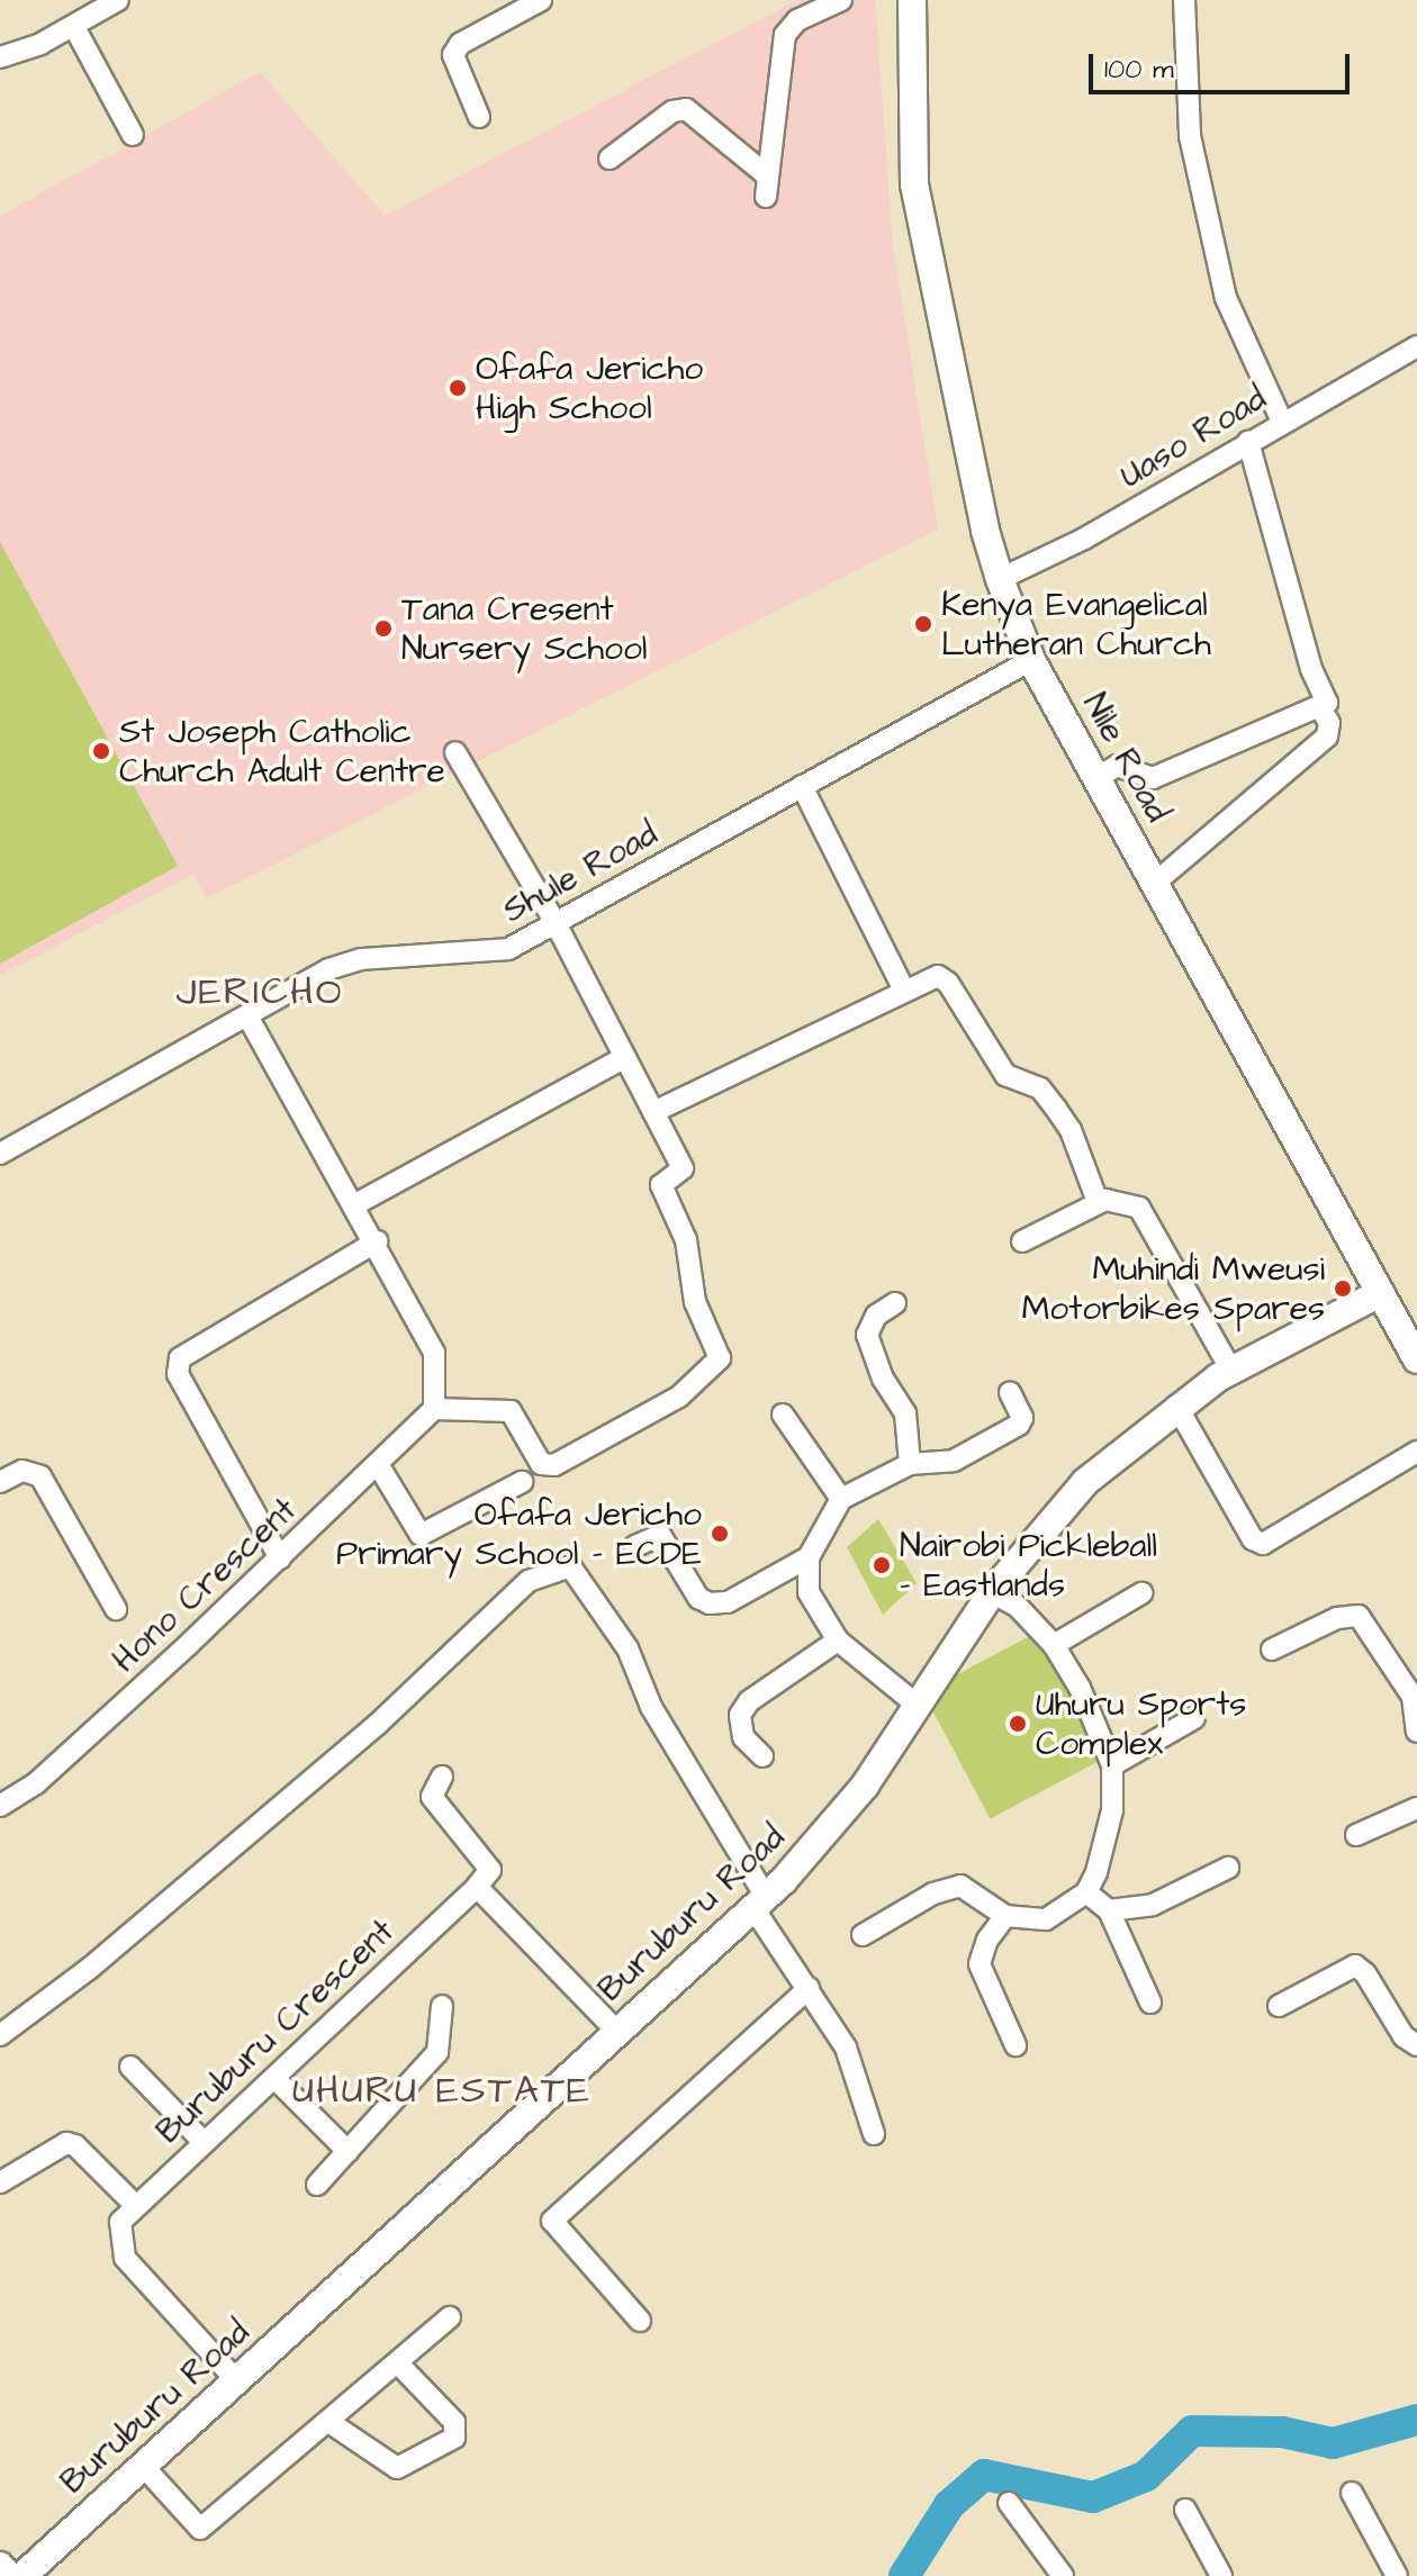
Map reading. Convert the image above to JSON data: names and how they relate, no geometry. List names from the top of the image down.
{
  "streets": {
    "street": [
      "Uaso Road",
      "Nile Road",
      "Shule Road",
      "Hono Crescent",
      "Buruburu Road",
      "Buruburu Crescent"
    ]
  },
  "crossings": [
    ["Uaso Road", "Nile Road"],
    ["Nile Road", "Shule Road"],
    ["Nile Road", "Buruburu Road"]
  ],
  "districts": ["JERICHO", "UHURU ESTATE"],
  "places": [
    "Ofafa Jericho High School",
    "Kenya Evangelical Lutheran Church",
    "Tana Cresent Nursery School",
    "St Joseph Catholic Church Adult Centre",
    "Muhindi Mweusi Motorbikes Spares",
    "Ofafa Jericho Primary School - ECDE",
    "Nairobi Pickleball - Eastlands",
    "Uhuru Sports Complex"
  ],
  "scale_bar": "100 m"
}
